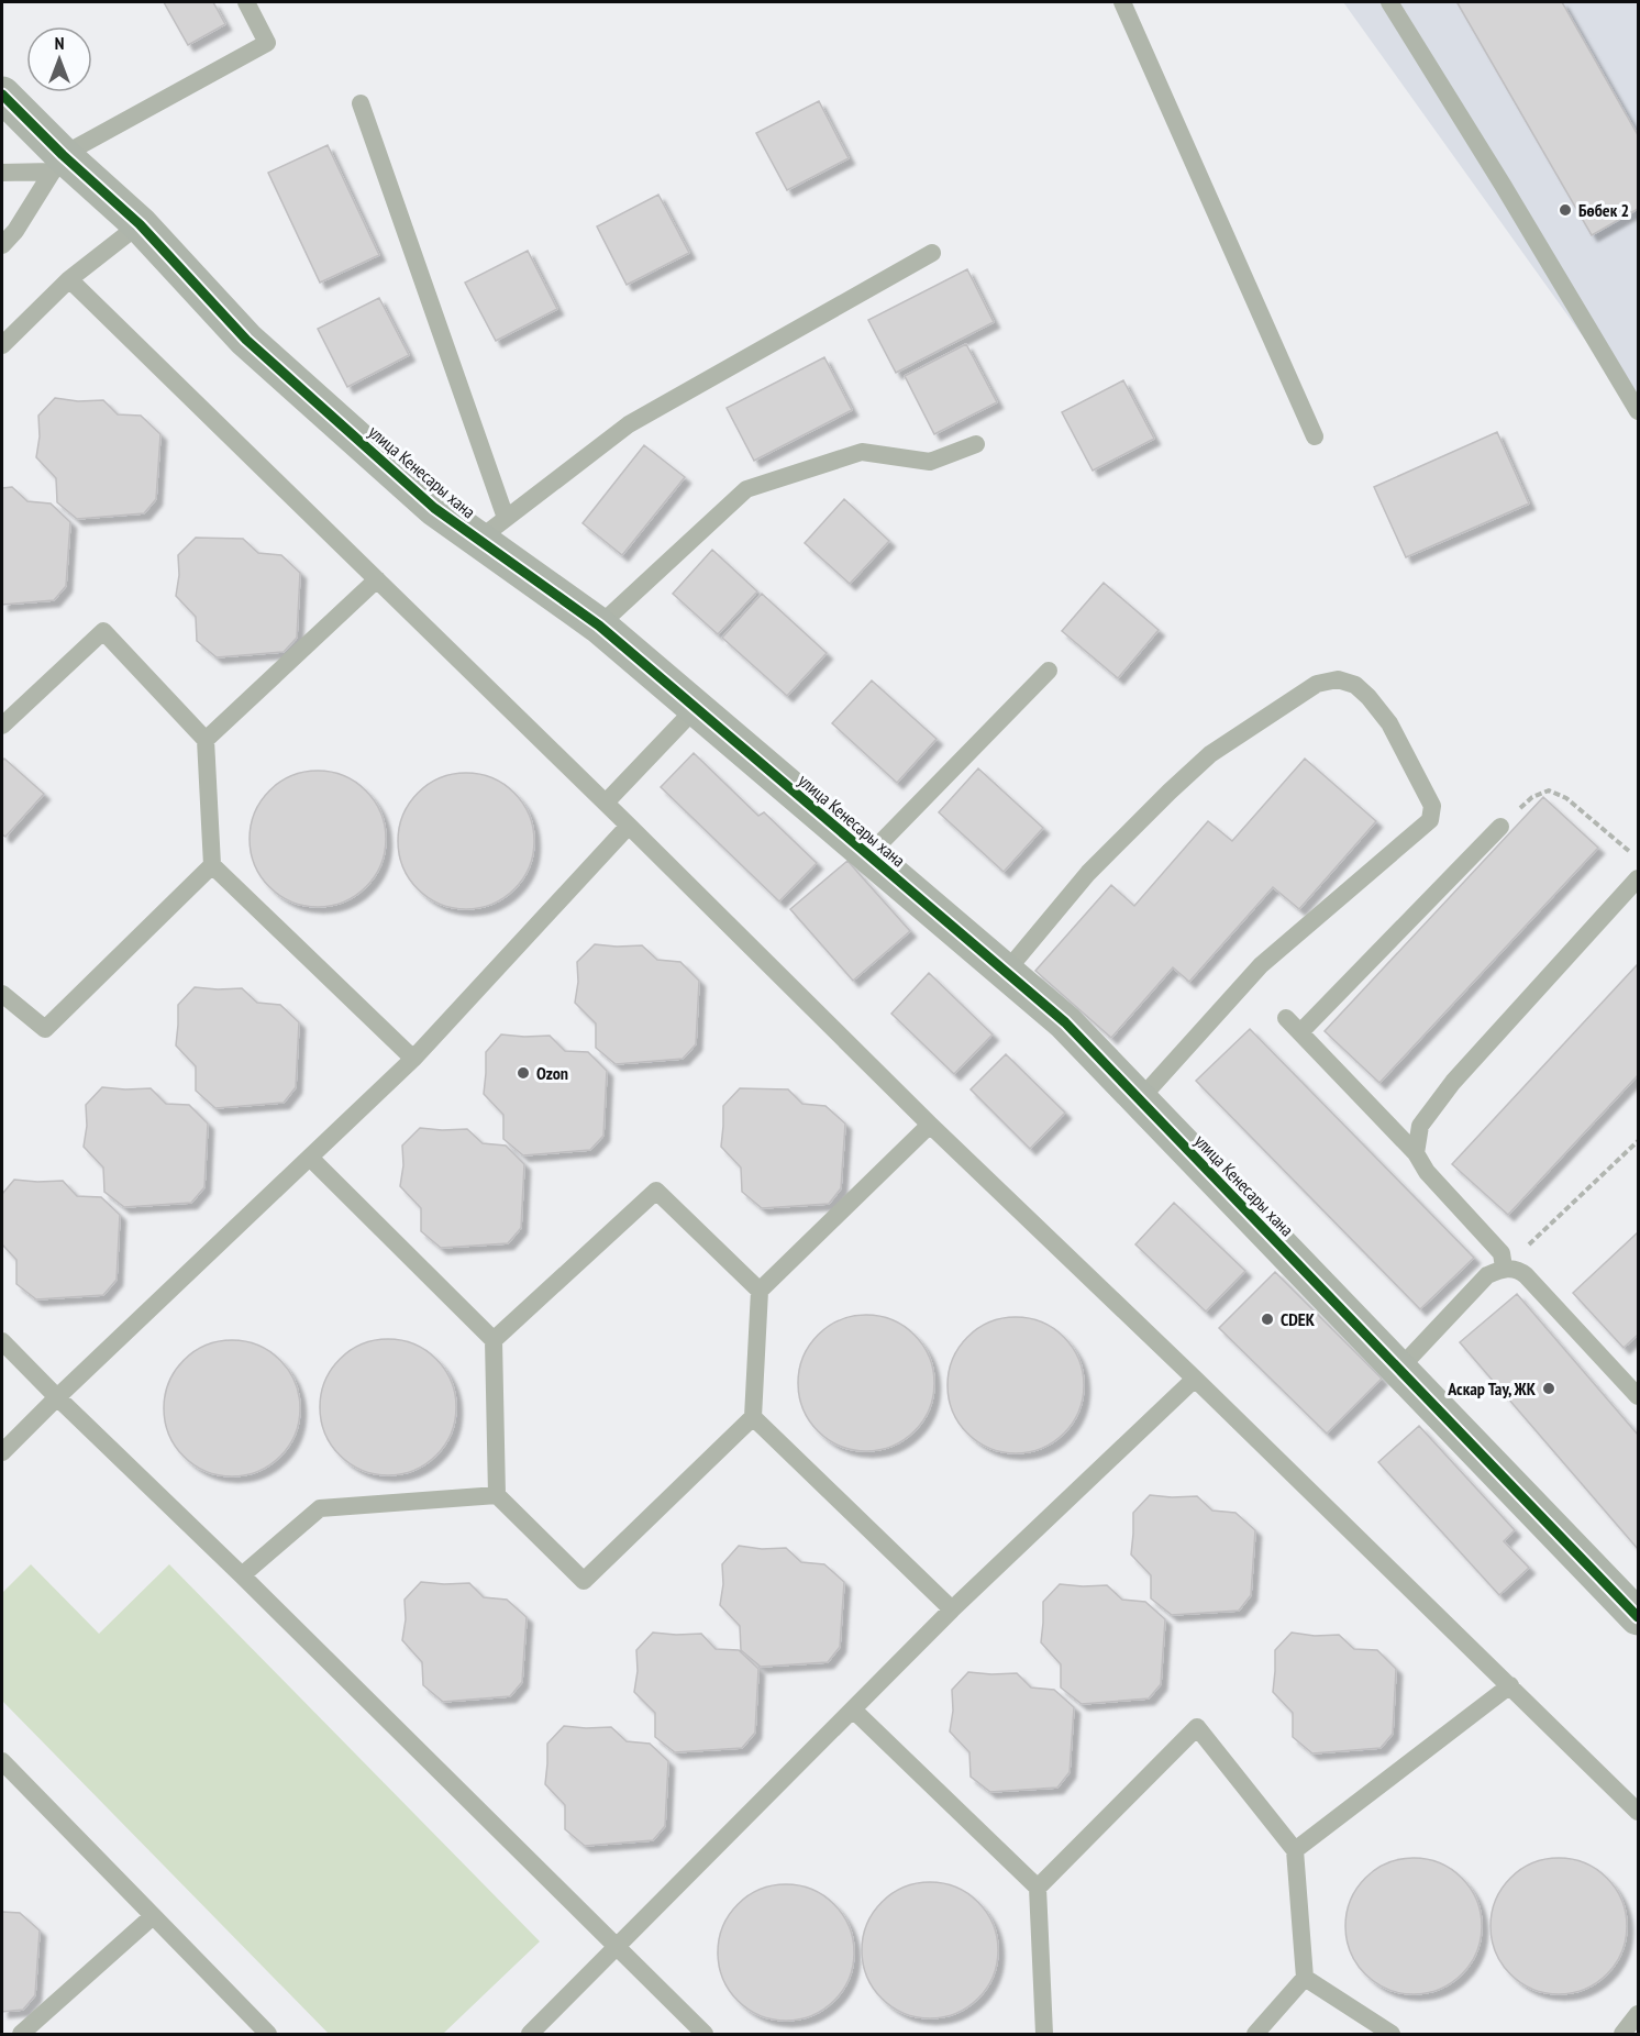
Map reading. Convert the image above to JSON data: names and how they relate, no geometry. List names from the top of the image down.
{
  "streets": {
    "street": ["улица Кенесары хана"]
  },
  "places": [
    "Бөбек 2",
    "Ozon",
    "CDEK",
    "Аскар Тау, ЖК"
  ],
  "north": "top"
}
